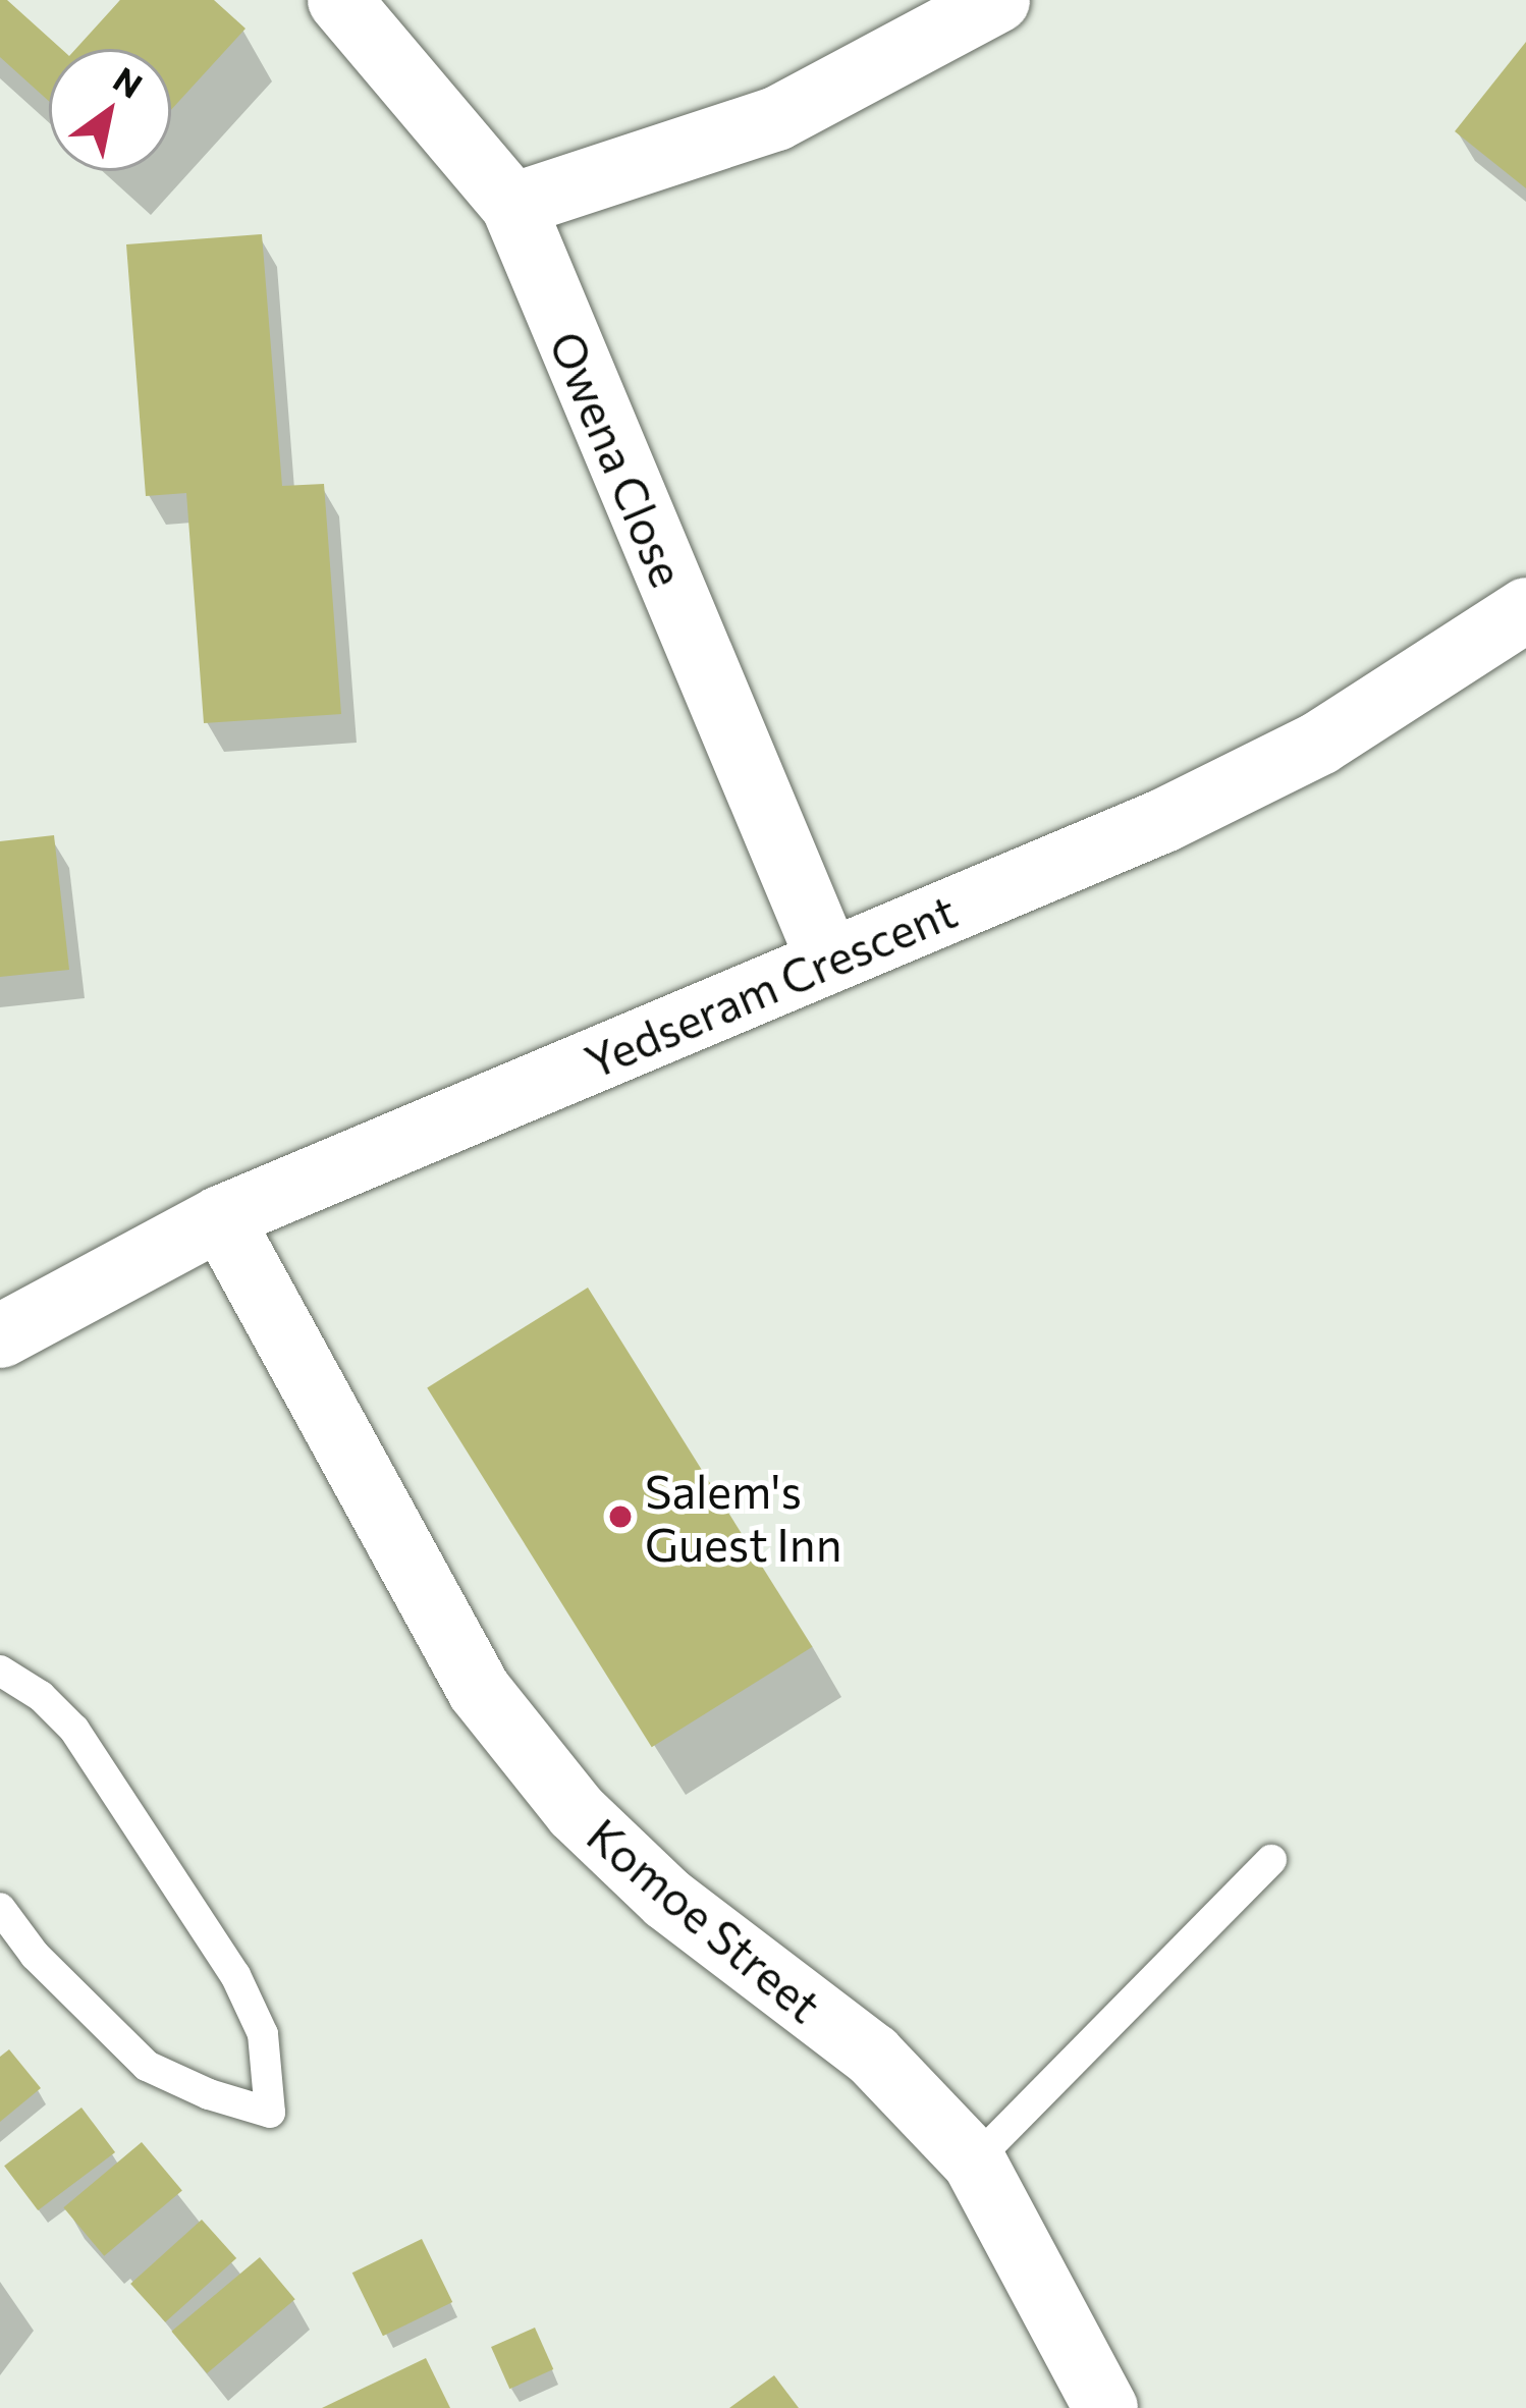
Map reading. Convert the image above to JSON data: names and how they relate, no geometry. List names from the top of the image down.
{
  "streets": {
    "street": ["Owena Close", "Yedseram Crescent", "Komoe Street"]
  },
  "crossings": [
    ["Owena Close", "Yedseram Crescent"],
    ["Yedseram Crescent", "Komoe Street"]
  ],
  "places": ["Salem's Guest Inn"],
  "north": "top right"
}
